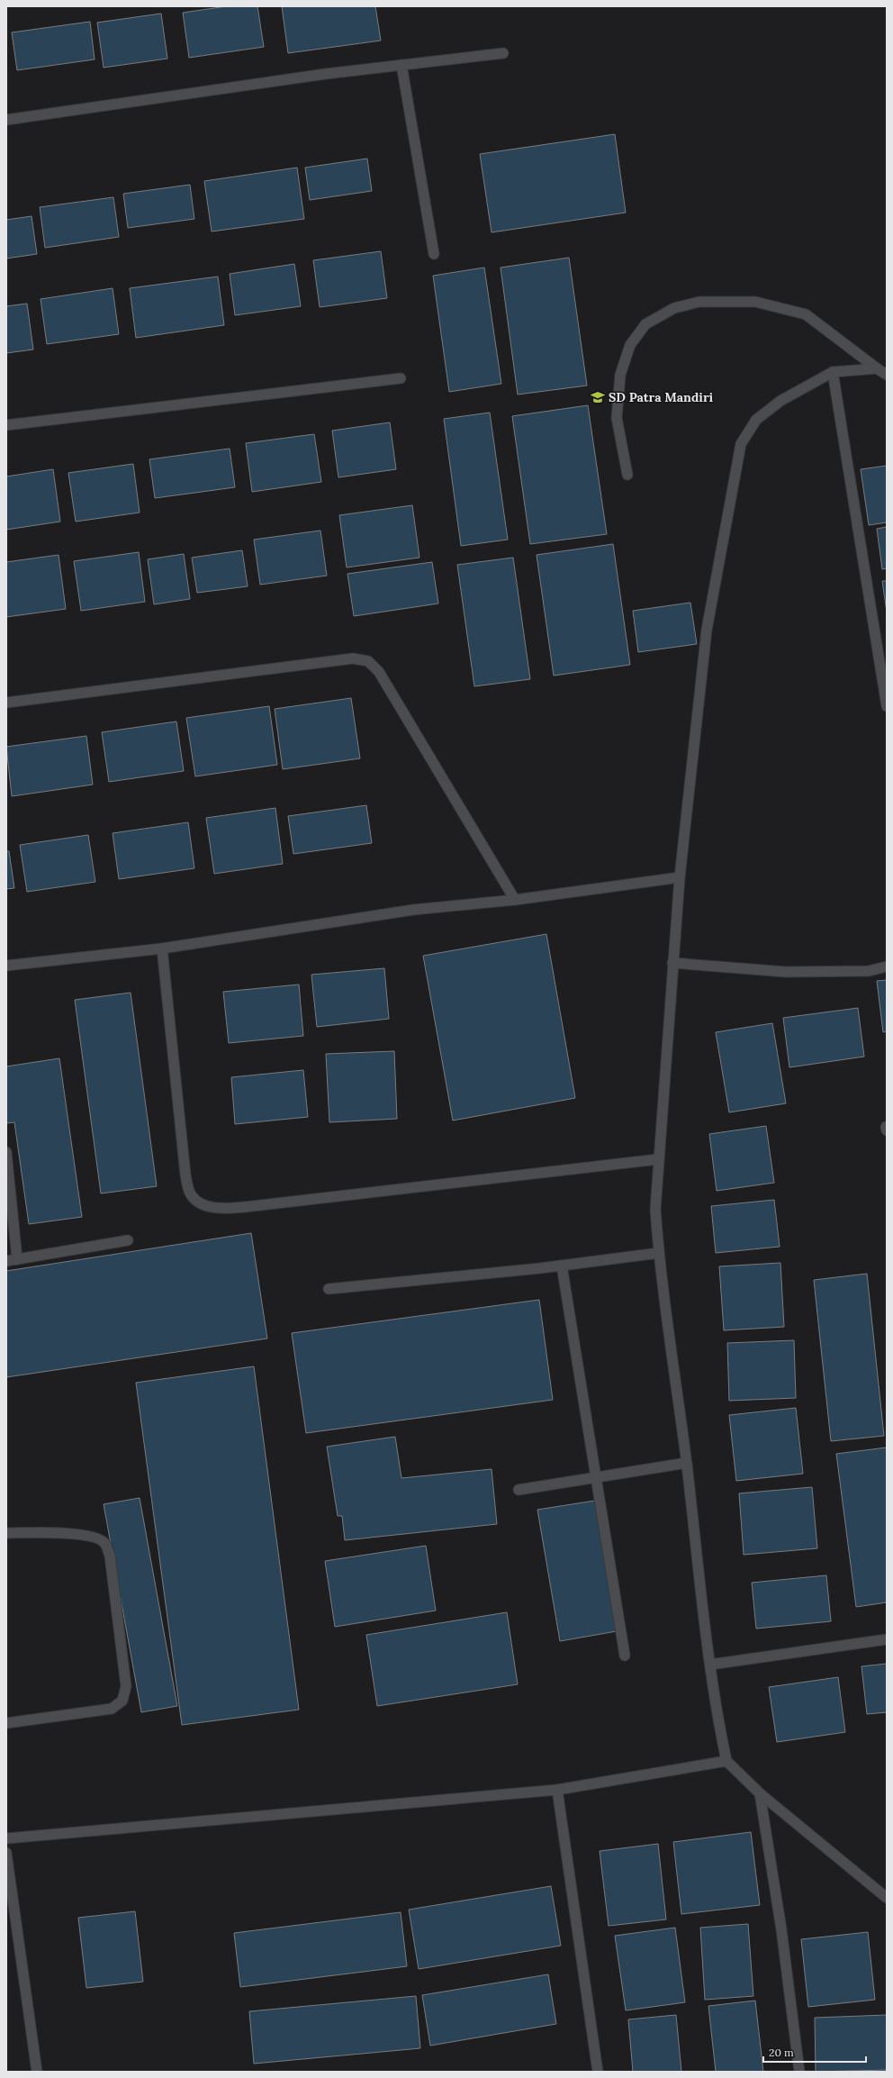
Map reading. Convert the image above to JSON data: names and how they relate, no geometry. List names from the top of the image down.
{
  "places": {
    "school or university": ["SD Patra Mandiri"]
  },
  "scale_bar": "20 m"
}
